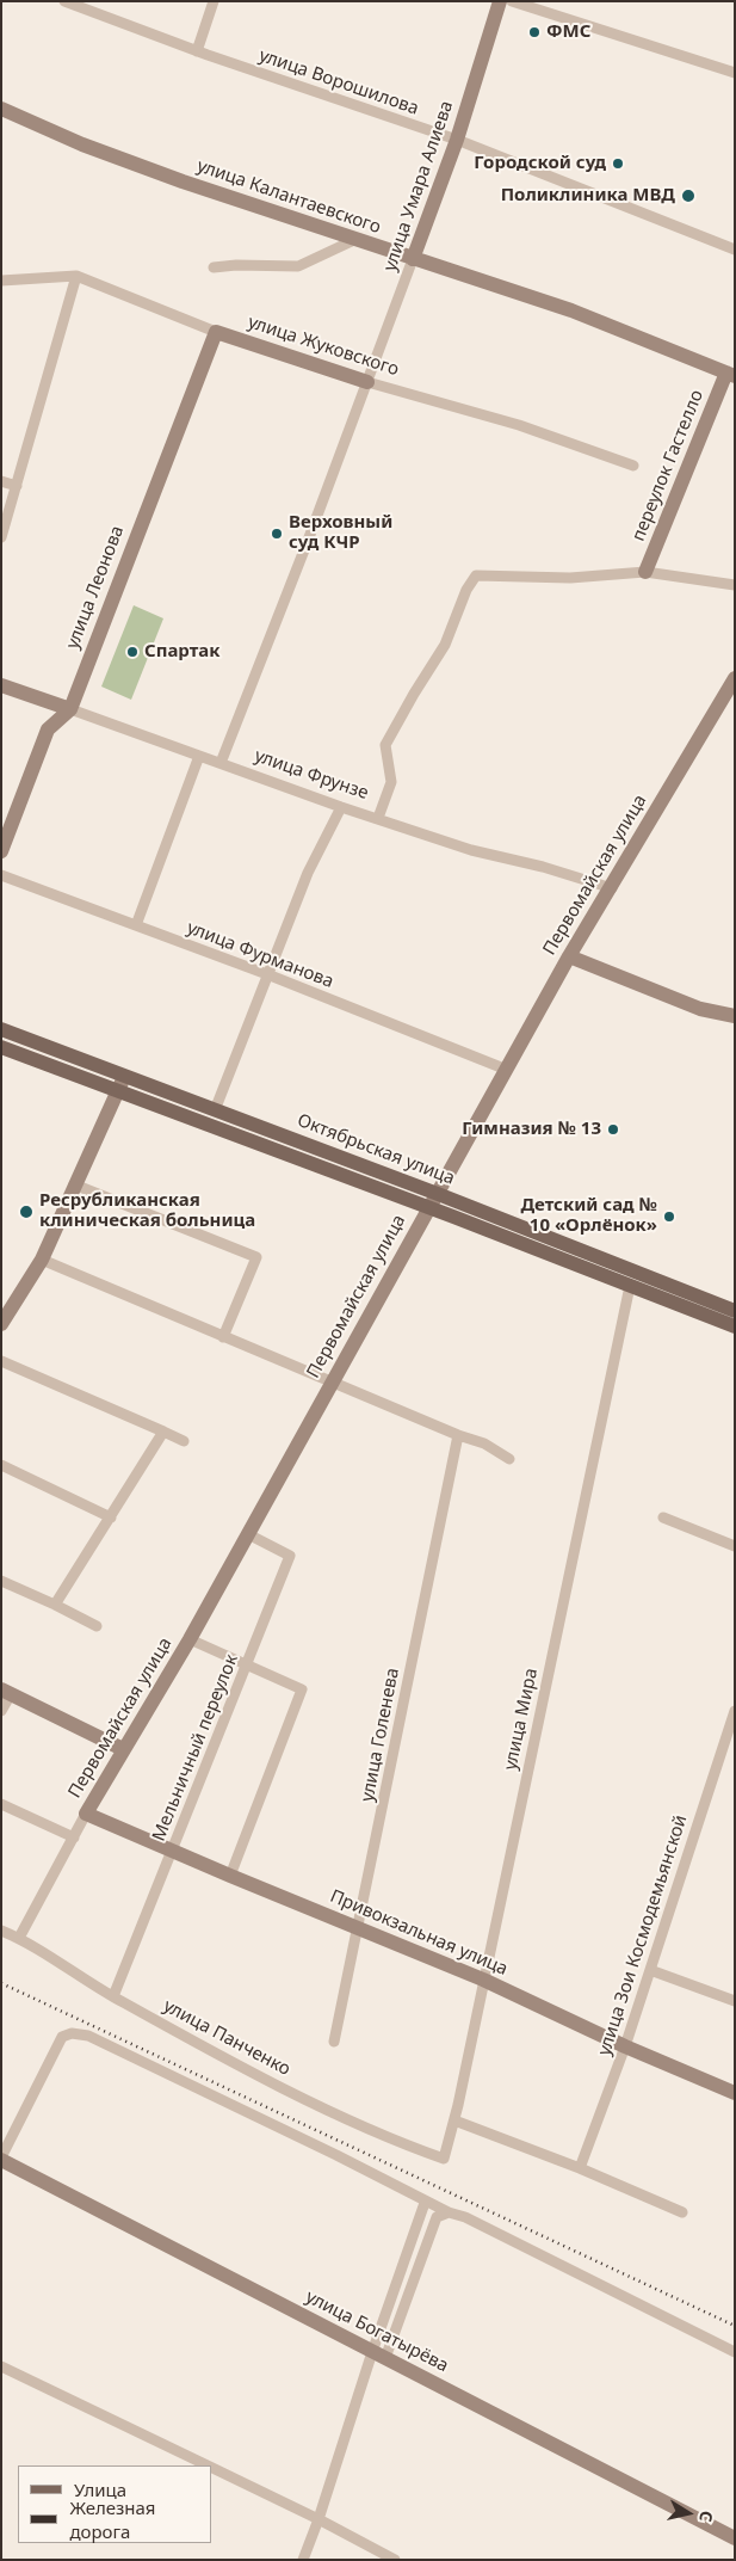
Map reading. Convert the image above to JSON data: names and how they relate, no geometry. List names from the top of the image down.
{
  "streets": {
    "main road": ["Октябрьская улица"],
    "street": [
      "улица Ворошилова",
      "улица Умара Алиева",
      "улица Калантаевского",
      "улица Жуковского",
      "переулок Гастелло",
      "улица Леонова",
      "улица Фрунзе",
      "Первомайская улица",
      "улица Фурманова",
      "улица Мира",
      "улица Голенева",
      "Мельничный переулок",
      "Привокзальная улица",
      "улица Зои Космодемьянской",
      "улица Панченко",
      "улица Богатырёва"
    ]
  },
  "crossings": [
    ["улица Ворошилова", "улица Умара Алиева"],
    ["улица Умара Алиева", "улица Калантаевского"],
    ["улица Умара Алиева", "улица Жуковского"],
    ["улица Умара Алиева", "улица Фрунзе"],
    ["улица Калантаевского", "переулок Гастелло"],
    ["улица Жуковского", "улица Леонова"],
    ["улица Леонова", "улица Фрунзе"],
    ["улица Фрунзе", "Первомайская улица"],
    ["Первомайская улица", "улица Фурманова"],
    ["Первомайская улица", "Октябрьская улица"],
    ["Первомайская улица", "Мельничный переулок"],
    ["Первомайская улица", "Привокзальная улица"],
    ["Первомайская улица", "улица Панченко"],
    ["Октябрьская улица", "улица Мира"],
    ["улица Мира", "Привокзальная улица"],
    ["улица Мира", "улица Панченко"],
    ["улица Голенева", "Привокзальная улица"],
    ["Мельничный переулок", "Привокзальная улица"],
    ["Мельничный переулок", "улица Панченко"],
    ["Привокзальная улица", "улица Зои Космодемьянской"]
  ],
  "places": [
    "ФМС",
    "Городской суд",
    "Поликлиника МВД",
    "Верховный суд КЧР",
    "Спартак",
    "Гимназия № 13",
    "Ресрубликанская клиническая больница",
    "Детский сад № 10 «Орлёнок»"
  ],
  "legend": ["Улица", "Железная дорога"],
  "north": "right"
}
